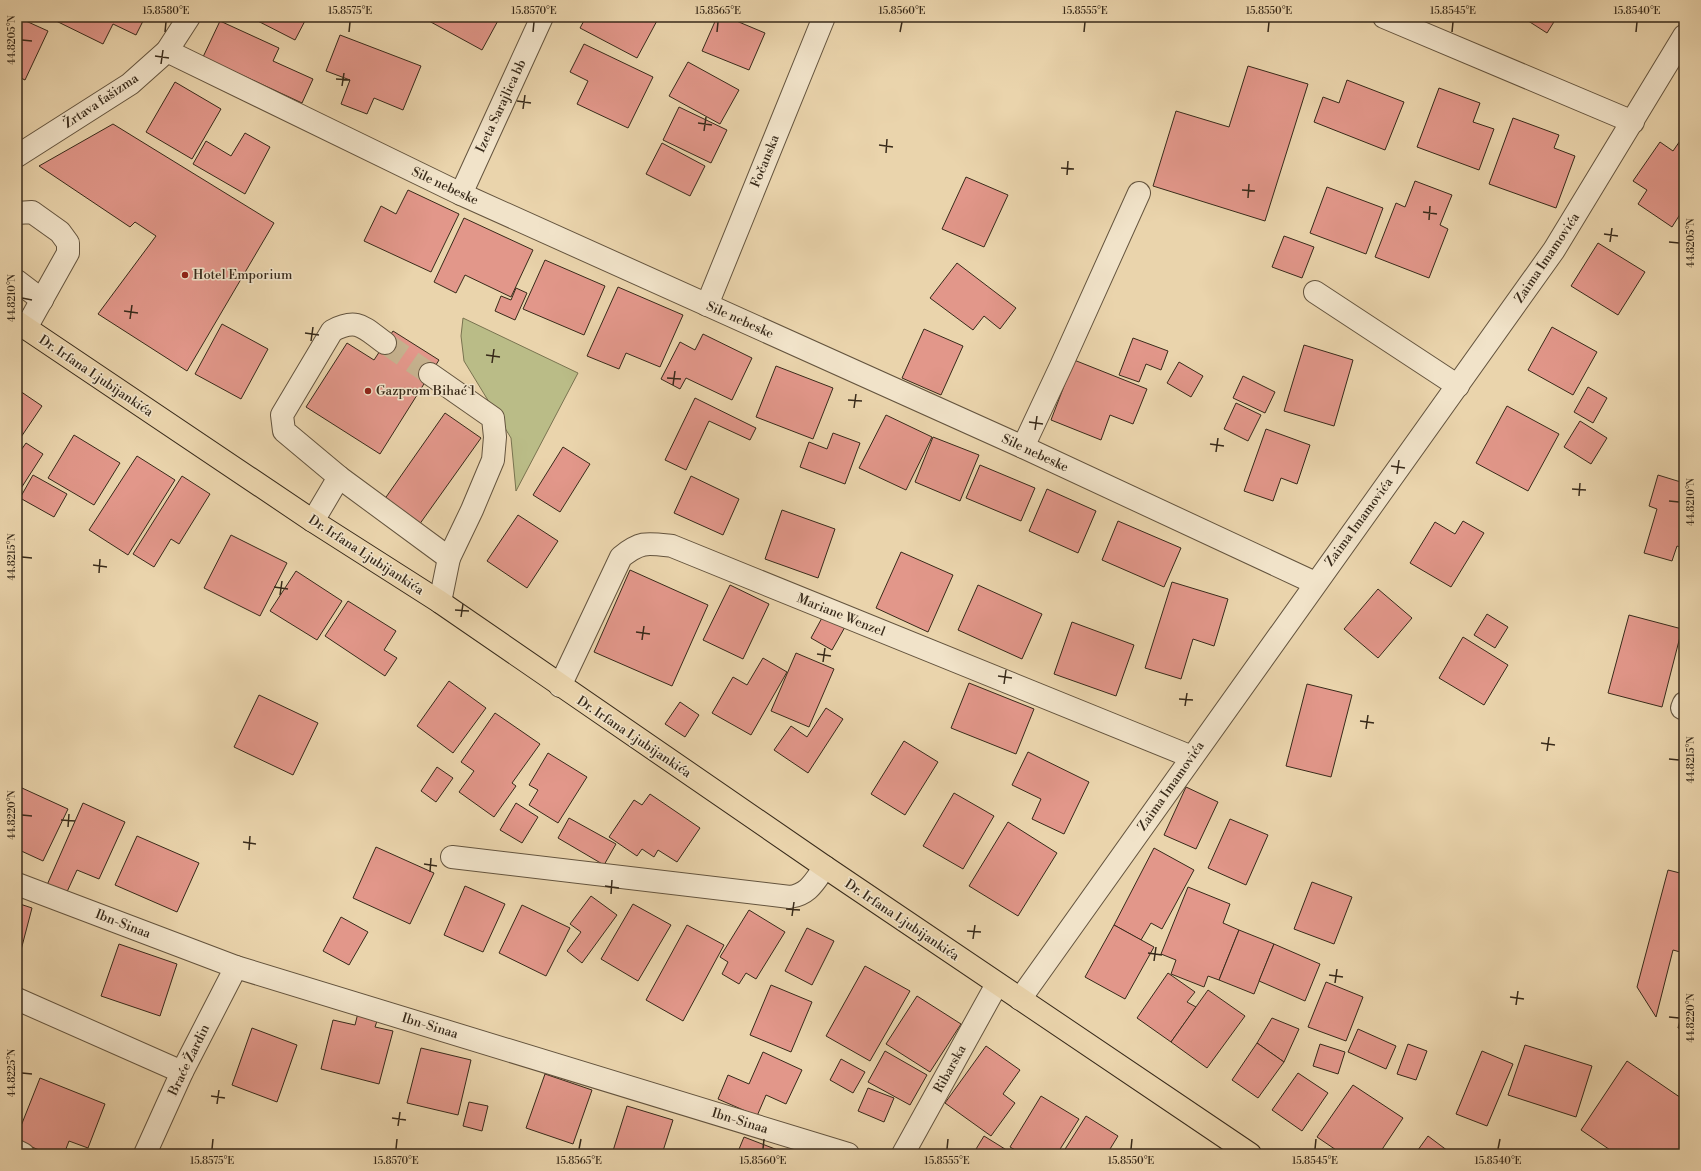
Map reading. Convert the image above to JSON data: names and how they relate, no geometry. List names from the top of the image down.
{
  "streets": {
    "main road": ["Dr. Irfana Ljubijankića"],
    "street": [
      "Žrtava fašizma",
      "Izeta Sarajlica bb",
      "Fočanska",
      "Sile nebeske",
      "Zaima Imamovića",
      "Mariane Wenzel",
      "Ibn-Sinaa",
      "Braće Žardin",
      "Ribarska"
    ]
  },
  "crossings": [
    ["Žrtava fašizma", "Sile nebeske"],
    ["Izeta Sarajlica bb", "Sile nebeske"],
    ["Fočanska", "Sile nebeske"],
    ["Sile nebeske", "Zaima Imamovića"],
    ["Zaima Imamovića", "Dr. Irfana Ljubijankića"],
    ["Zaima Imamovića", "Mariane Wenzel"],
    ["Dr. Irfana Ljubijankića", "Mariane Wenzel"],
    ["Dr. Irfana Ljubijankića", "Ribarska"],
    ["Ibn-Sinaa", "Braće Žardin"]
  ],
  "places": ["Hotel Emporium", "Gazprom Bihać 1"],
  "coordinates": [
    "15.8580°E",
    "15.8575°E",
    "15.8570°E",
    "15.8565°E",
    "15.8560°E",
    "15.8555°E",
    "15.8550°E",
    "15.8545°E",
    "15.8540°E",
    "44.8205°N",
    "44.8210°N",
    "44.8215°N",
    "44.8220°N",
    "44.8225°N"
  ]
}
